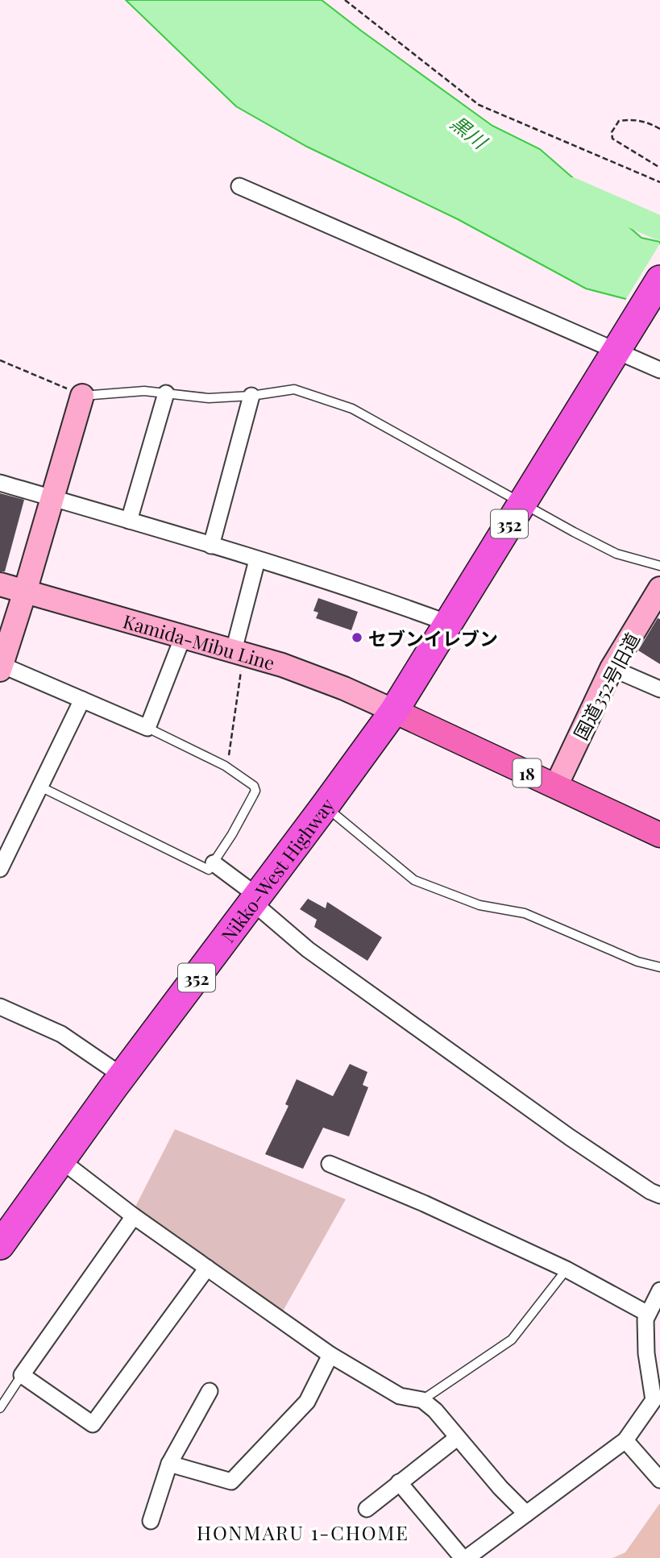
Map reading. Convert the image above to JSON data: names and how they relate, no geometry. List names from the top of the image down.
{
  "streets": {
    "highway": ["352", "Nikko-West Highway"],
    "main road": ["18"],
    "street": ["Kamida-Mibu Line", "国道352号旧道"]
  },
  "crossings": [
    ["352", "Kamida-Mibu Line"],
    ["352", "18"],
    ["352", "Nikko-West Highway"],
    ["Kamida-Mibu Line", "18"],
    ["Kamida-Mibu Line", "Nikko-West Highway"],
    ["国道352号旧道", "18"],
    ["18", "Nikko-West Highway"]
  ],
  "districts": ["HONMARU 1-CHOME"],
  "water": ["黒川"],
  "places": ["セブンイレブン"]
}
